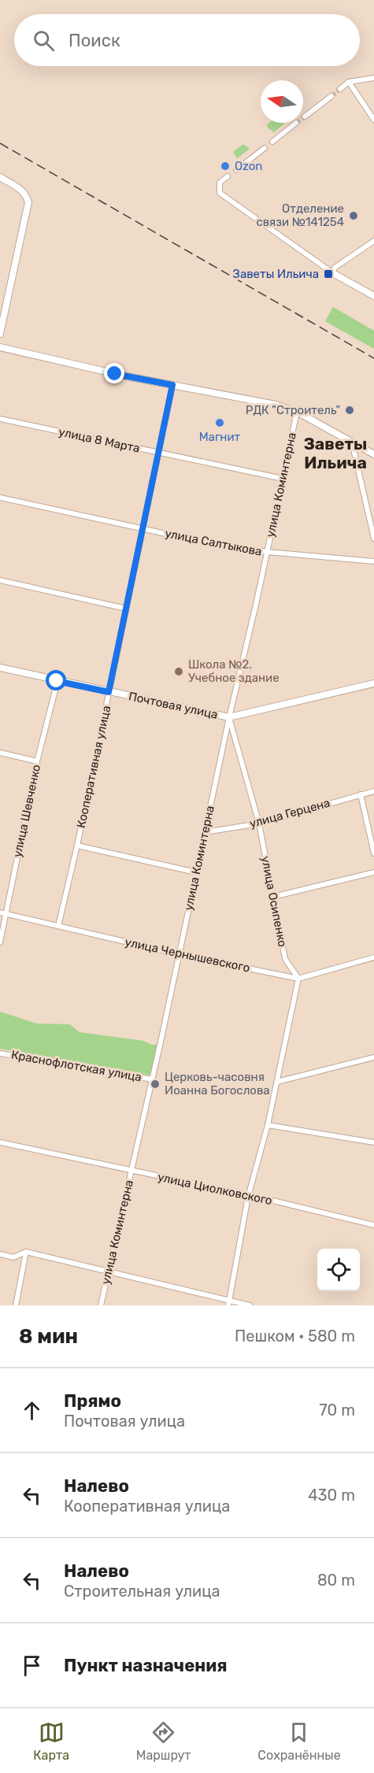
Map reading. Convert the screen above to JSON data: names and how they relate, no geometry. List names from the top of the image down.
{
  "streets": {
    "street": [
      "улица 8 Марта",
      "улица Коминтерна",
      "улица Салтыкова",
      "Почтовая улица",
      "Кооперативная улица",
      "улица Шевченко",
      "улица Герцена",
      "улица Осипенко",
      "улица Чернышевского",
      "Краснофлотская улица",
      "улица Циолковского"
    ]
  },
  "crossings": [
    ["улица 8 Марта", "улица Коминтерна"],
    ["улица 8 Марта", "Кооперативная улица"],
    ["улица Коминтерна", "улица Салтыкова"],
    ["улица Коминтерна", "Почтовая улица"],
    ["улица Коминтерна", "улица Герцена"],
    ["улица Коминтерна", "улица Осипенко"],
    ["улица Коминтерна", "улица Чернышевского"],
    ["улица Коминтерна", "Краснофлотская улица"],
    ["улица Коминтерна", "улица Циолковского"],
    ["улица Салтыкова", "Кооперативная улица"],
    ["Почтовая улица", "Кооперативная улица"],
    ["Почтовая улица", "улица Шевченко"],
    ["Почтовая улица", "улица Осипенко"],
    ["Кооперативная улица", "улица Чернышевского"],
    ["улица Шевченко", "улица Чернышевского"],
    ["улица Герцена", "улица Осипенко"],
    ["улица Осипенко", "улица Чернышевского"]
  ],
  "districts": ["Заветы Ильича"],
  "places": {
    "other": [
      "Ozon",
      "Отделение связи №141254",
      "РДК \"Строитель\"",
      "Магнит",
      "Школа №2. Учебное здание",
      "Церковь-часовня Иоанна Богослова"
    ],
    "transit": ["Заветы Ильича"]
  },
  "north": "left",
  "page": {
    "search": "Поиск",
    "heading": ["8 мин", "Пешком · 580 m"],
    "list": [
      ["Прямо", "Почтовая улица", "70 m"],
      ["Налево", "Кооперативная улица", "430 m"],
      ["Налево", "Строительная улица", "80 m"],
      "Пункт назначения"
    ],
    "nav": ["Карта", "Маршрут", "Сохранённые"]
  }
}
